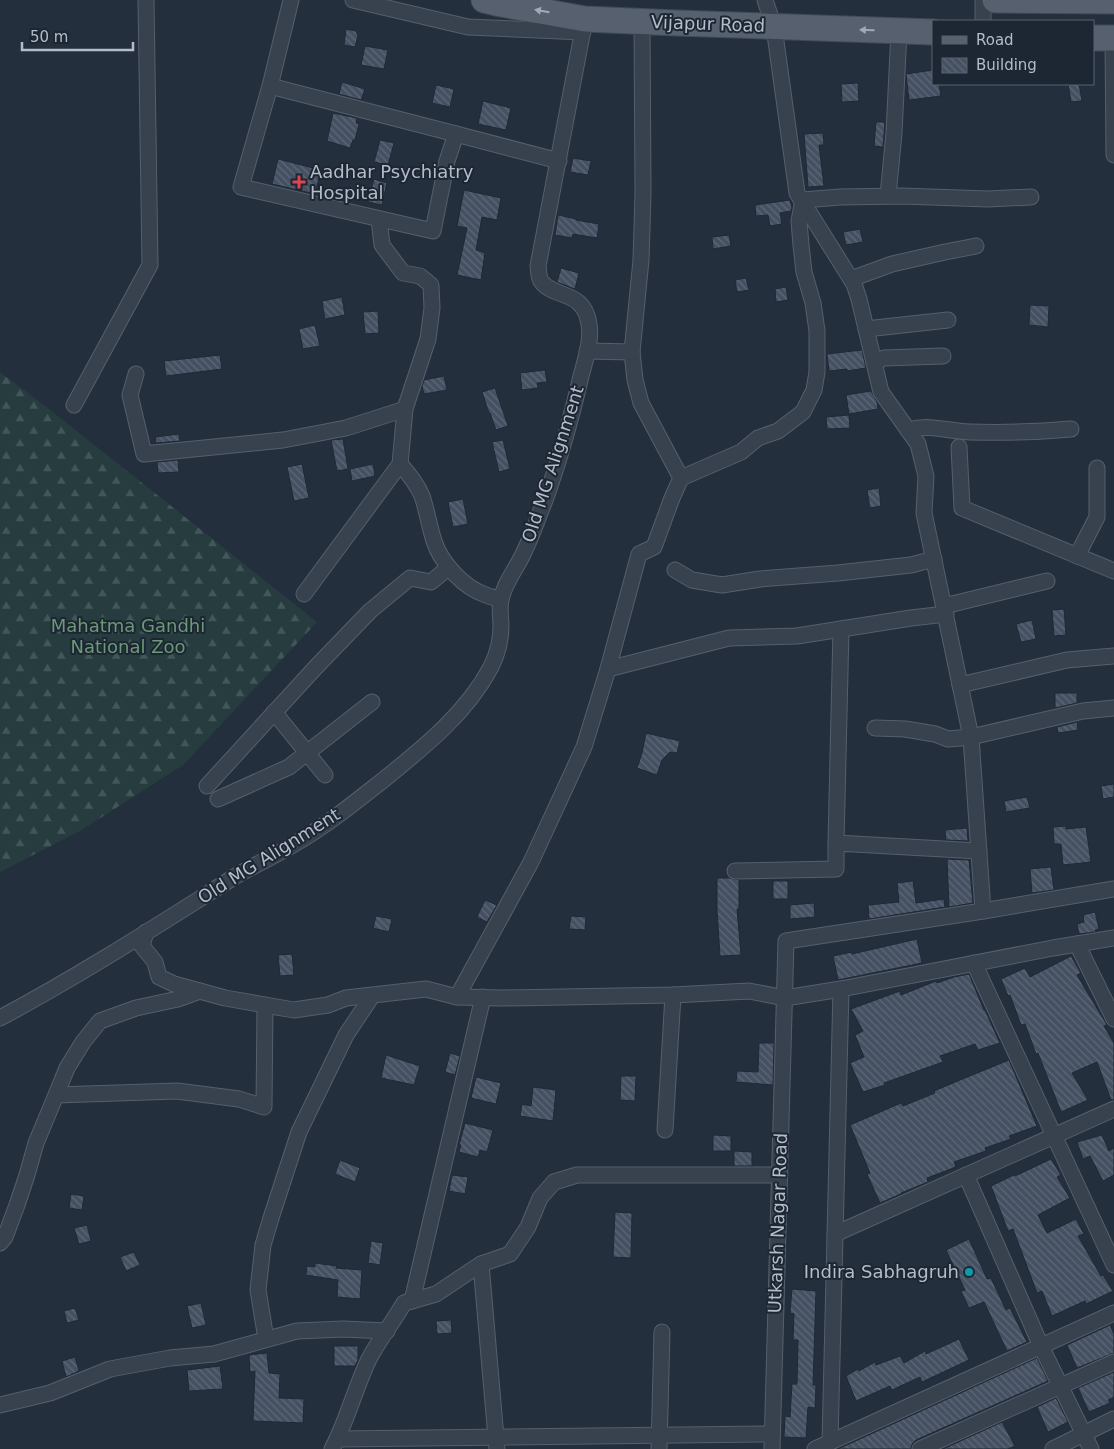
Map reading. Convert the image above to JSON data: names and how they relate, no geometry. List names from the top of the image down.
{
  "streets": {
    "main road": ["Vijapur Road"],
    "street": ["Old MG Alignment", "Utkarsh Nagar Road"]
  },
  "one_way": ["Vijapur Road"],
  "parks": ["Mahatma Gandhi National Zoo"],
  "places": {
    "health": ["Aadhar Psychiatry Hospital"],
    "other": ["Indira Sabhagruh"]
  },
  "legend": ["Road", "Building"],
  "scale_bar": "50 m"
}
